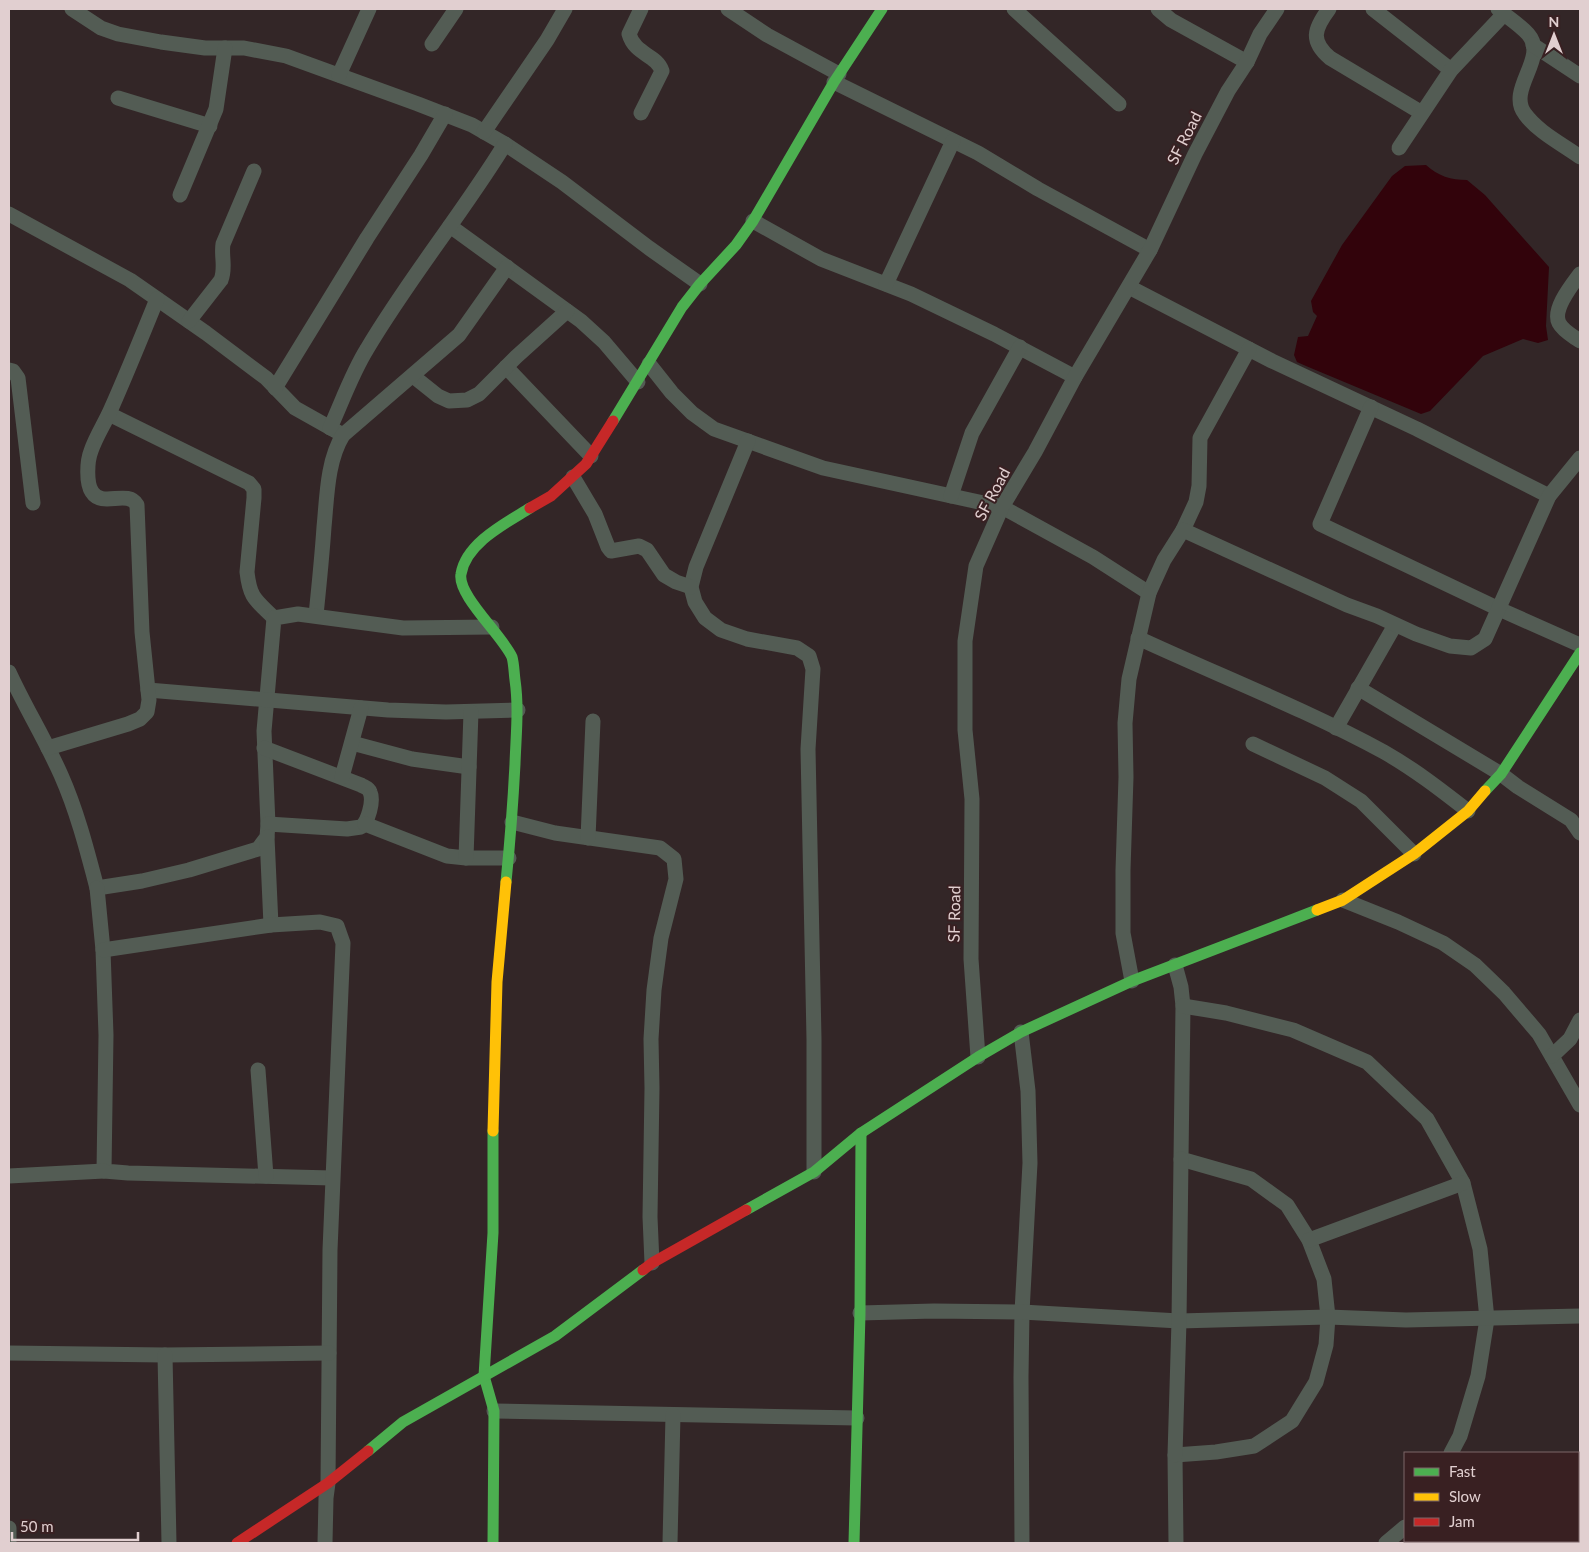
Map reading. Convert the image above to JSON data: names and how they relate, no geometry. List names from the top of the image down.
{
  "streets": {
    "street": ["SF Road"]
  },
  "legend": ["Fast", "Slow", "Jam"],
  "scale_bar": "50 m",
  "north": "top"
}
